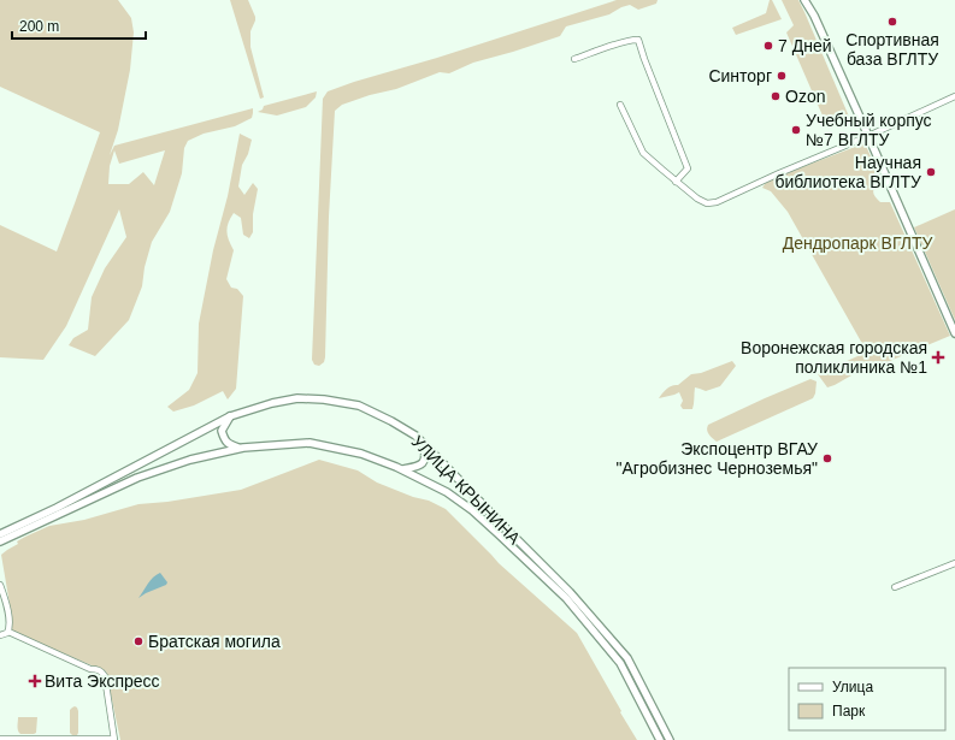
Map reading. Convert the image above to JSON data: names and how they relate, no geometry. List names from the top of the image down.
{
  "streets": {
    "main road": ["УЛИЦА КРЫНИНА"]
  },
  "parks": ["Дендропарк ВГЛТУ"],
  "places": {
    "other": [
      "Спортивная база ВГЛТУ",
      "7 Дней",
      "Синторг",
      "Ozon",
      "Учебный корпус №7 ВГЛТУ",
      "Научная библиотека ВГЛТУ",
      "Экспоцентр ВГАУ \"Агробизнес Черноземья\"",
      "Братская могила"
    ],
    "health": ["Воронежская городская поликлиника №1", "Вита Экспресс"]
  },
  "legend": ["Улица", "Парк"],
  "scale_bar": "200 m"
}
